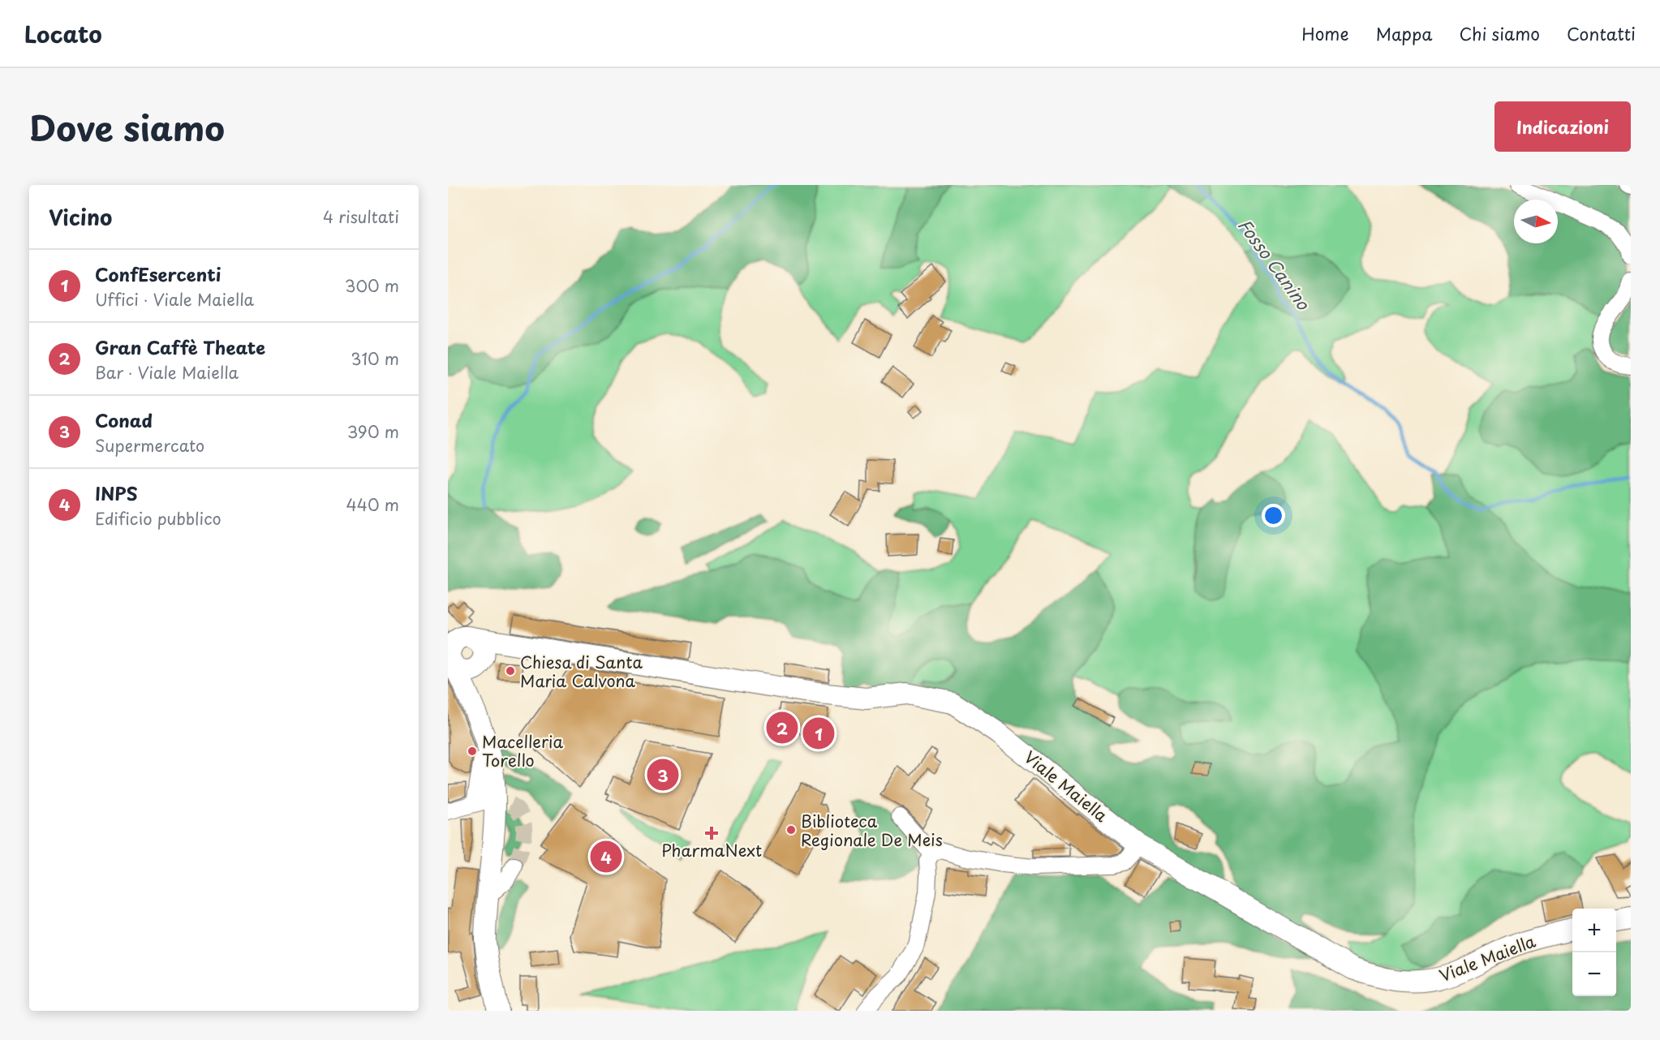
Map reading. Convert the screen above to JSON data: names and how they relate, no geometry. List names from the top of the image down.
{
  "streets": {
    "main road": ["Viale Maiella"]
  },
  "water": ["Fosso Canino"],
  "places": {
    "other": ["Chiesa di Santa Maria Calvona", "Macelleria Torello", "Biblioteca Regionale De Meis"],
    "health": ["PharmaNext"]
  },
  "north": "right",
  "page": {
    "header": "Locato",
    "nav": [
      "Home",
      "Mappa",
      "Chi siamo",
      "Contatti"
    ],
    "title": "Dove siamo",
    "buttons": "Indicazioni",
    "heading": ["Vicino", "4 risultati"],
    "list": [
      {
        "mark": "1",
        "name": "ConfEsercenti",
        "note": "Uffici · Viale Maiella",
        "value": "300 m"
      },
      {
        "mark": "2",
        "name": "Gran Caffè Theate",
        "note": "Bar · Viale Maiella",
        "value": "310 m"
      },
      {
        "mark": "3",
        "name": "Conad",
        "note": "Supermercato",
        "value": "390 m"
      },
      {
        "mark": "4",
        "name": "INPS",
        "note": "Edificio pubblico",
        "value": "440 m"
      }
    ],
    "pins": [
      "2",
      "1",
      "3",
      "4"
    ],
    "map_buttons": ["+", "−"]
  }
}
